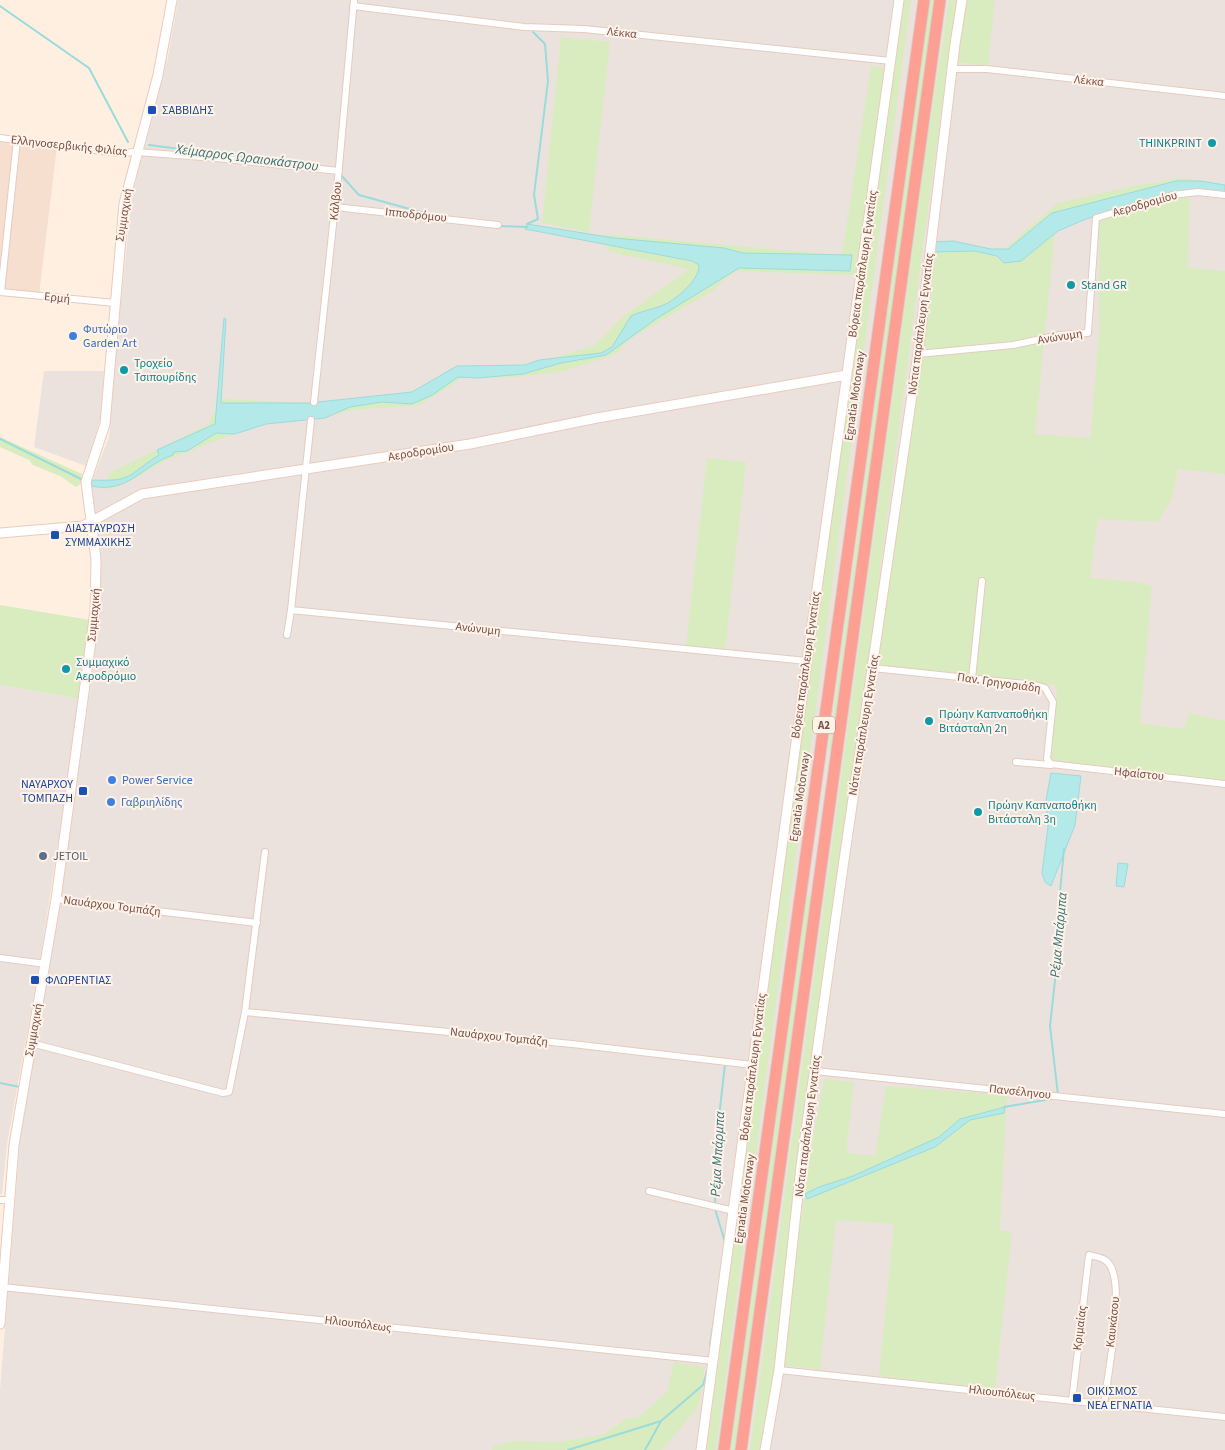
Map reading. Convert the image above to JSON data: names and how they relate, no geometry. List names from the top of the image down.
{
  "streets": {
    "highway": ["Egnatia Motorway", "Α2"],
    "street": [
      "Λέκκα",
      "Ελληνοσερβικής Φιλίας",
      "Κάλβου",
      "Αεροδρομίου",
      "Συμμαχική",
      "Ιπποδρόμου",
      "Βόρεια παράπλευρη Εγνατίας",
      "Ερμή",
      "Νότια παράπλευρη Εγνατίας",
      "Ανώνυμη",
      "Παν. Γρηγοριάδη",
      "Ηφαίστου",
      "Ναυάρχου Τομπάζη",
      "Πανσέληνου",
      "Καυκάσου",
      "Ηλιουπόλεως",
      "Κριμαίας"
    ]
  },
  "crossings": [
    ["Λέκκα", "Κάλβου"],
    ["Λέκκα", "Βόρεια παράπλευρη Εγνατίας"],
    ["Λέκκα", "Νότια παράπλευρη Εγνατίας"],
    ["Ελληνοσερβικής Φιλίας", "Κάλβου"],
    ["Ελληνοσερβικής Φιλίας", "Συμμαχική"],
    ["Κάλβου", "Ιπποδρόμου"],
    ["Αεροδρομίου", "Συμμαχική"],
    ["Αεροδρομίου", "Βόρεια παράπλευρη Εγνατίας"],
    ["Αεροδρομίου", "Ανώνυμη"],
    ["Συμμαχική", "Ερμή"],
    ["Συμμαχική", "Ναυάρχου Τομπάζη"],
    ["Συμμαχική", "Ηλιουπόλεως"],
    ["Βόρεια παράπλευρη Εγνατίας", "Ανώνυμη"],
    ["Βόρεια παράπλευρη Εγνατίας", "Ναυάρχου Τομπάζη"],
    ["Βόρεια παράπλευρη Εγνατίας", "Ηλιουπόλεως"],
    ["Νότια παράπλευρη Εγνατίας", "Ανώνυμη"],
    ["Νότια παράπλευρη Εγνατίας", "Παν. Γρηγοριάδη"],
    ["Νότια παράπλευρη Εγνατίας", "Πανσέληνου"],
    ["Νότια παράπλευρη Εγνατίας", "Ηλιουπόλεως"],
    ["Παν. Γρηγοριάδη", "Ηφαίστου"],
    ["Καυκάσου", "Ηλιουπόλεως"],
    ["Καυκάσου", "Κριμαίας"],
    ["Ηλιουπόλεως", "Κριμαίας"]
  ],
  "water": ["Χείμαρρος Ωραιοκάστρου", "Ρέμα Μπάρμπα"],
  "places": {
    "transit": [
      "ΣΑΒΒΙΔΗΣ",
      "ΔΙΑΣΤΑΥΡΩΣΗ ΣΥΜΜΑΧΙΚΗΣ",
      "ΝΑΥΑΡΧΟΥ ΤΟΜΠΑΖΗ",
      "ΦΛΩΡΕΝΤΙΑΣ",
      "ΟΙΚΙΣΜΟΣ ΝΕΑ ΕΓΝΑΤΙΑ"
    ],
    "other": [
      "THINKPRINT",
      "Stand GR",
      "Φυτώριο Garden Art",
      "Τροχείο Τσιπουρίδης",
      "Συμμαχικό Αεροδρόμιο",
      "Πρώην Καπναποθήκη Βιτάσταλη 2η",
      "Power Service",
      "Γαβριηλίδης",
      "Πρώην Καπναποθήκη Βιτάσταλη 3η",
      "JETOIL"
    ]
  }
}
